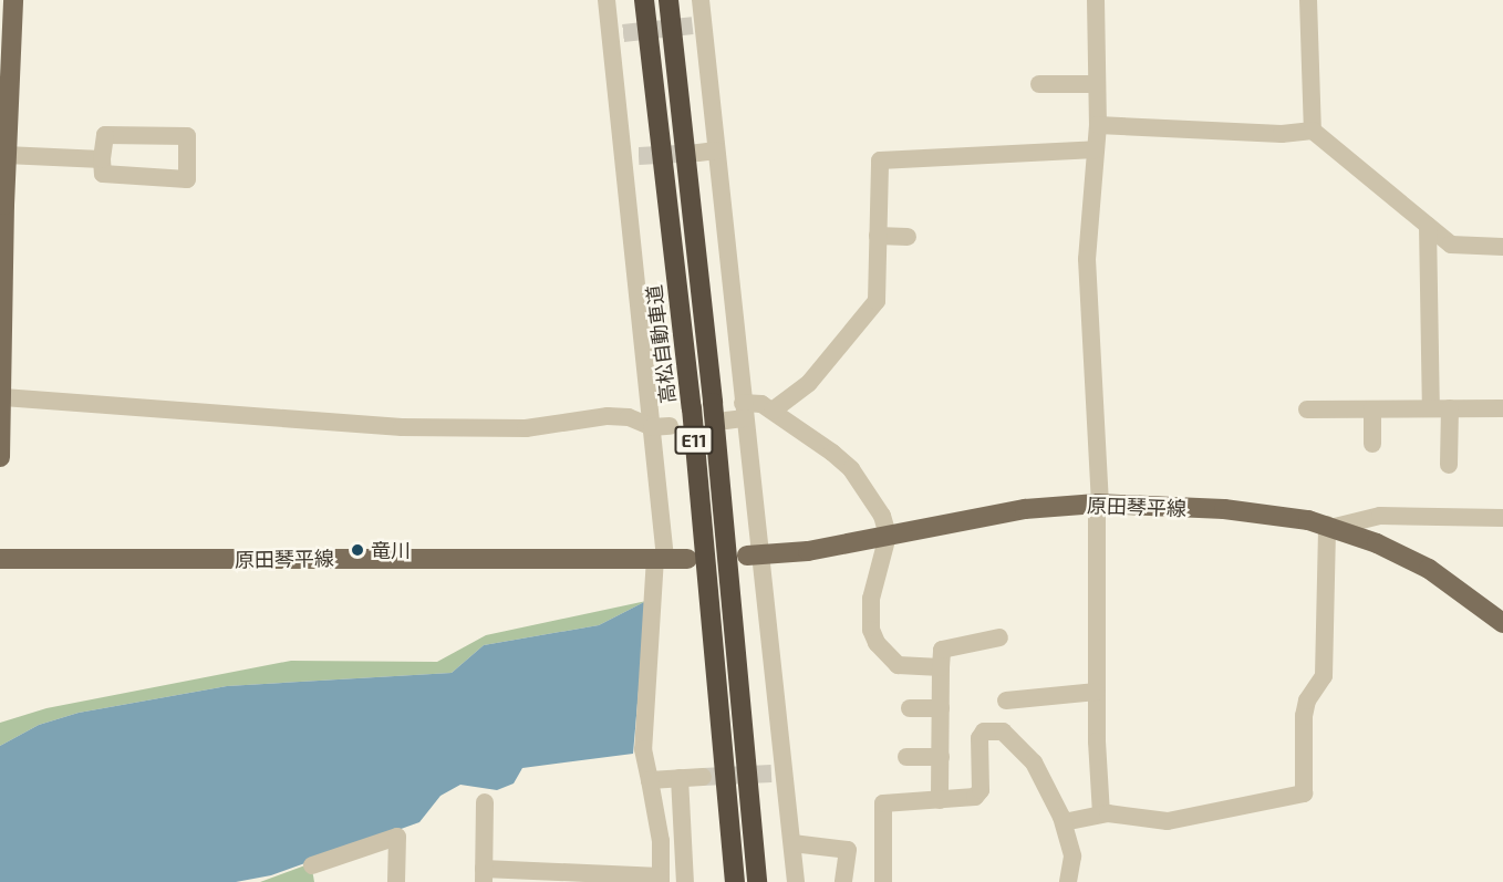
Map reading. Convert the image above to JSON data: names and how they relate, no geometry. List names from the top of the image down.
{
  "streets": {
    "highway": ["高松自動車道", "E11"],
    "main road": ["原田琴平線"]
  },
  "places": ["竜川"]
}
